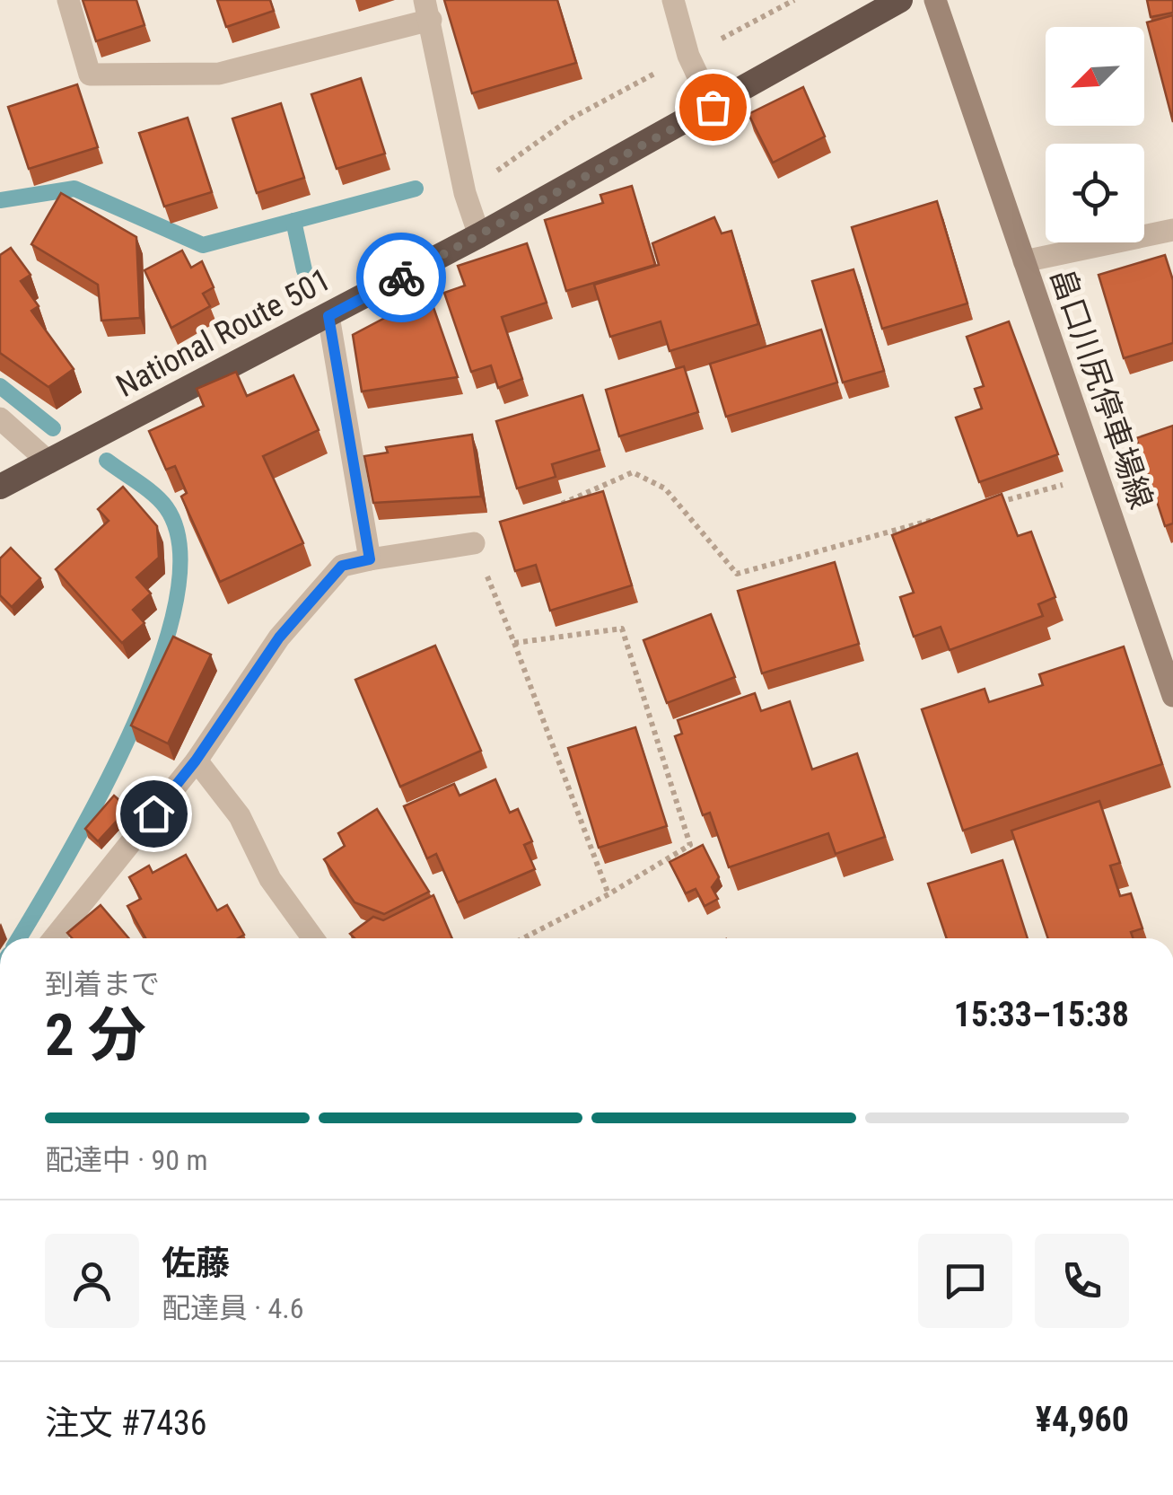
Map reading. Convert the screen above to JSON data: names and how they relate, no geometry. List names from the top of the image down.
{
  "streets": {
    "highway": ["National Route 501"],
    "main road": ["畠口川尻停車場線"]
  },
  "north": "bottom left",
  "page": {
    "heading": ["2 分", "到着まで", "15:33–15:38"],
    "panel": [
      "佐藤",
      "配達員 · 4.6",
      "注文 #7436",
      "¥4,960"
    ],
    "bar": "配達中 · 90 m"
  }
}
